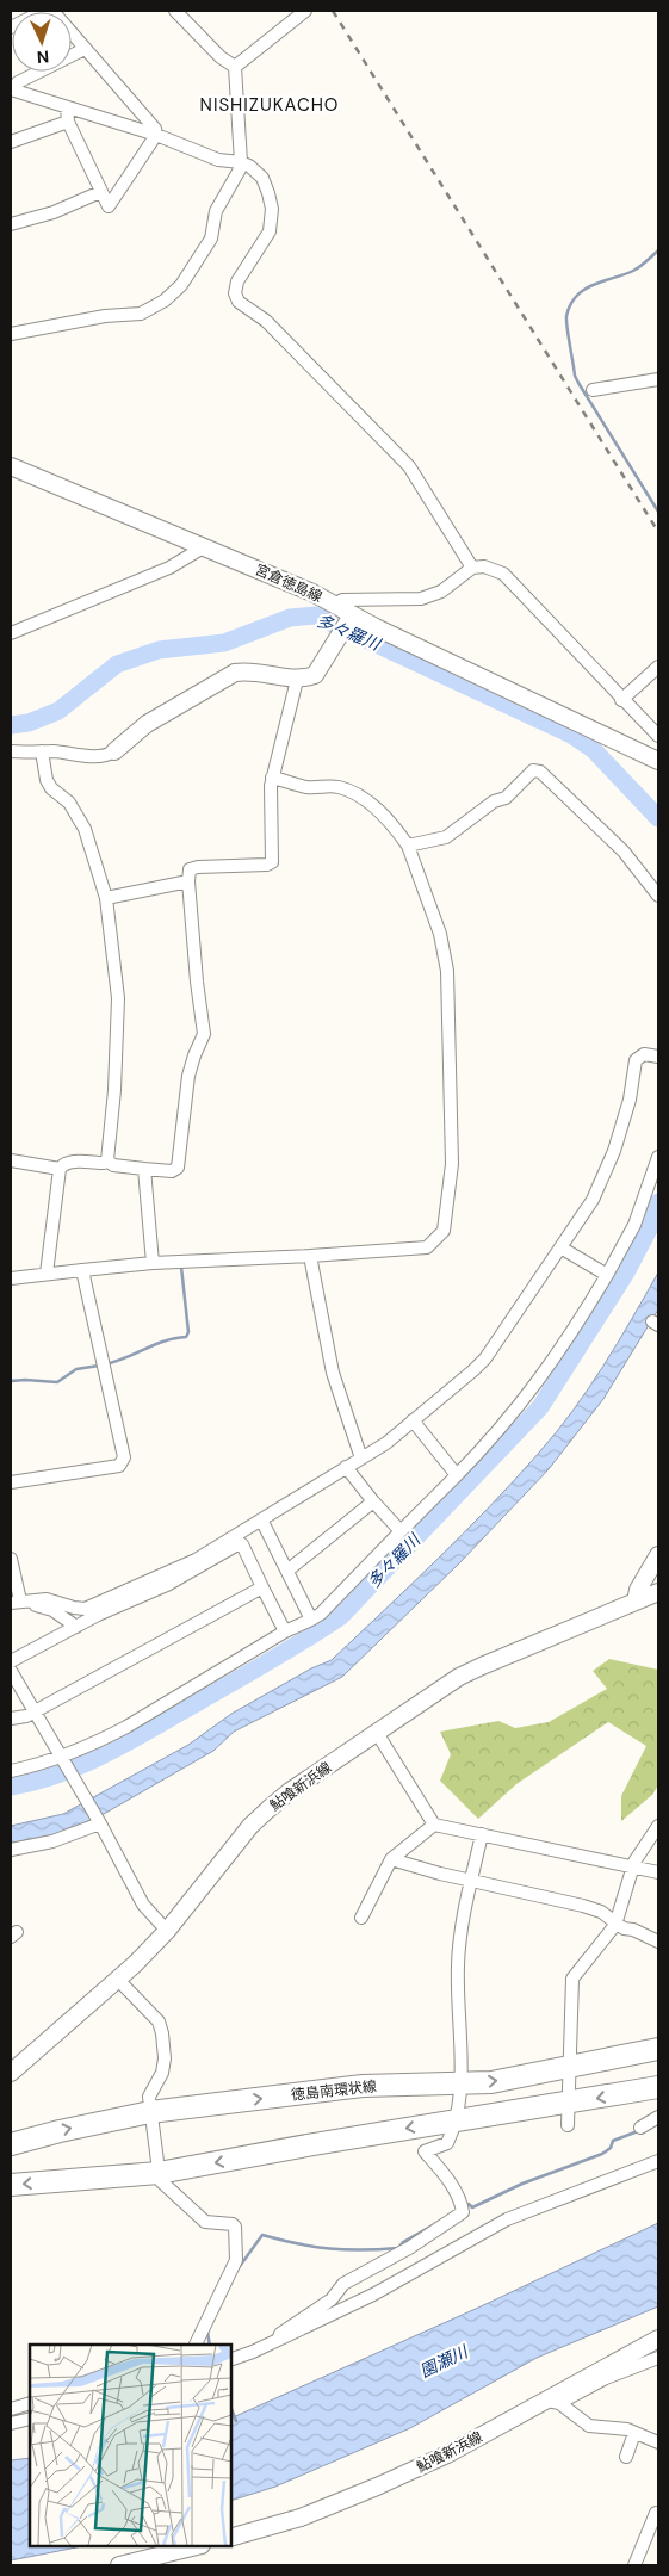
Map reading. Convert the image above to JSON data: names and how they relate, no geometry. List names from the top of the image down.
{
  "streets": {
    "highway": ["徳島南環状線"],
    "main road": ["宮倉徳島線", "鮎喰新浜線"]
  },
  "districts": ["NISHIZUKACHO"],
  "water": ["多々羅川", "園瀬川"],
  "north": "bottom"
}
